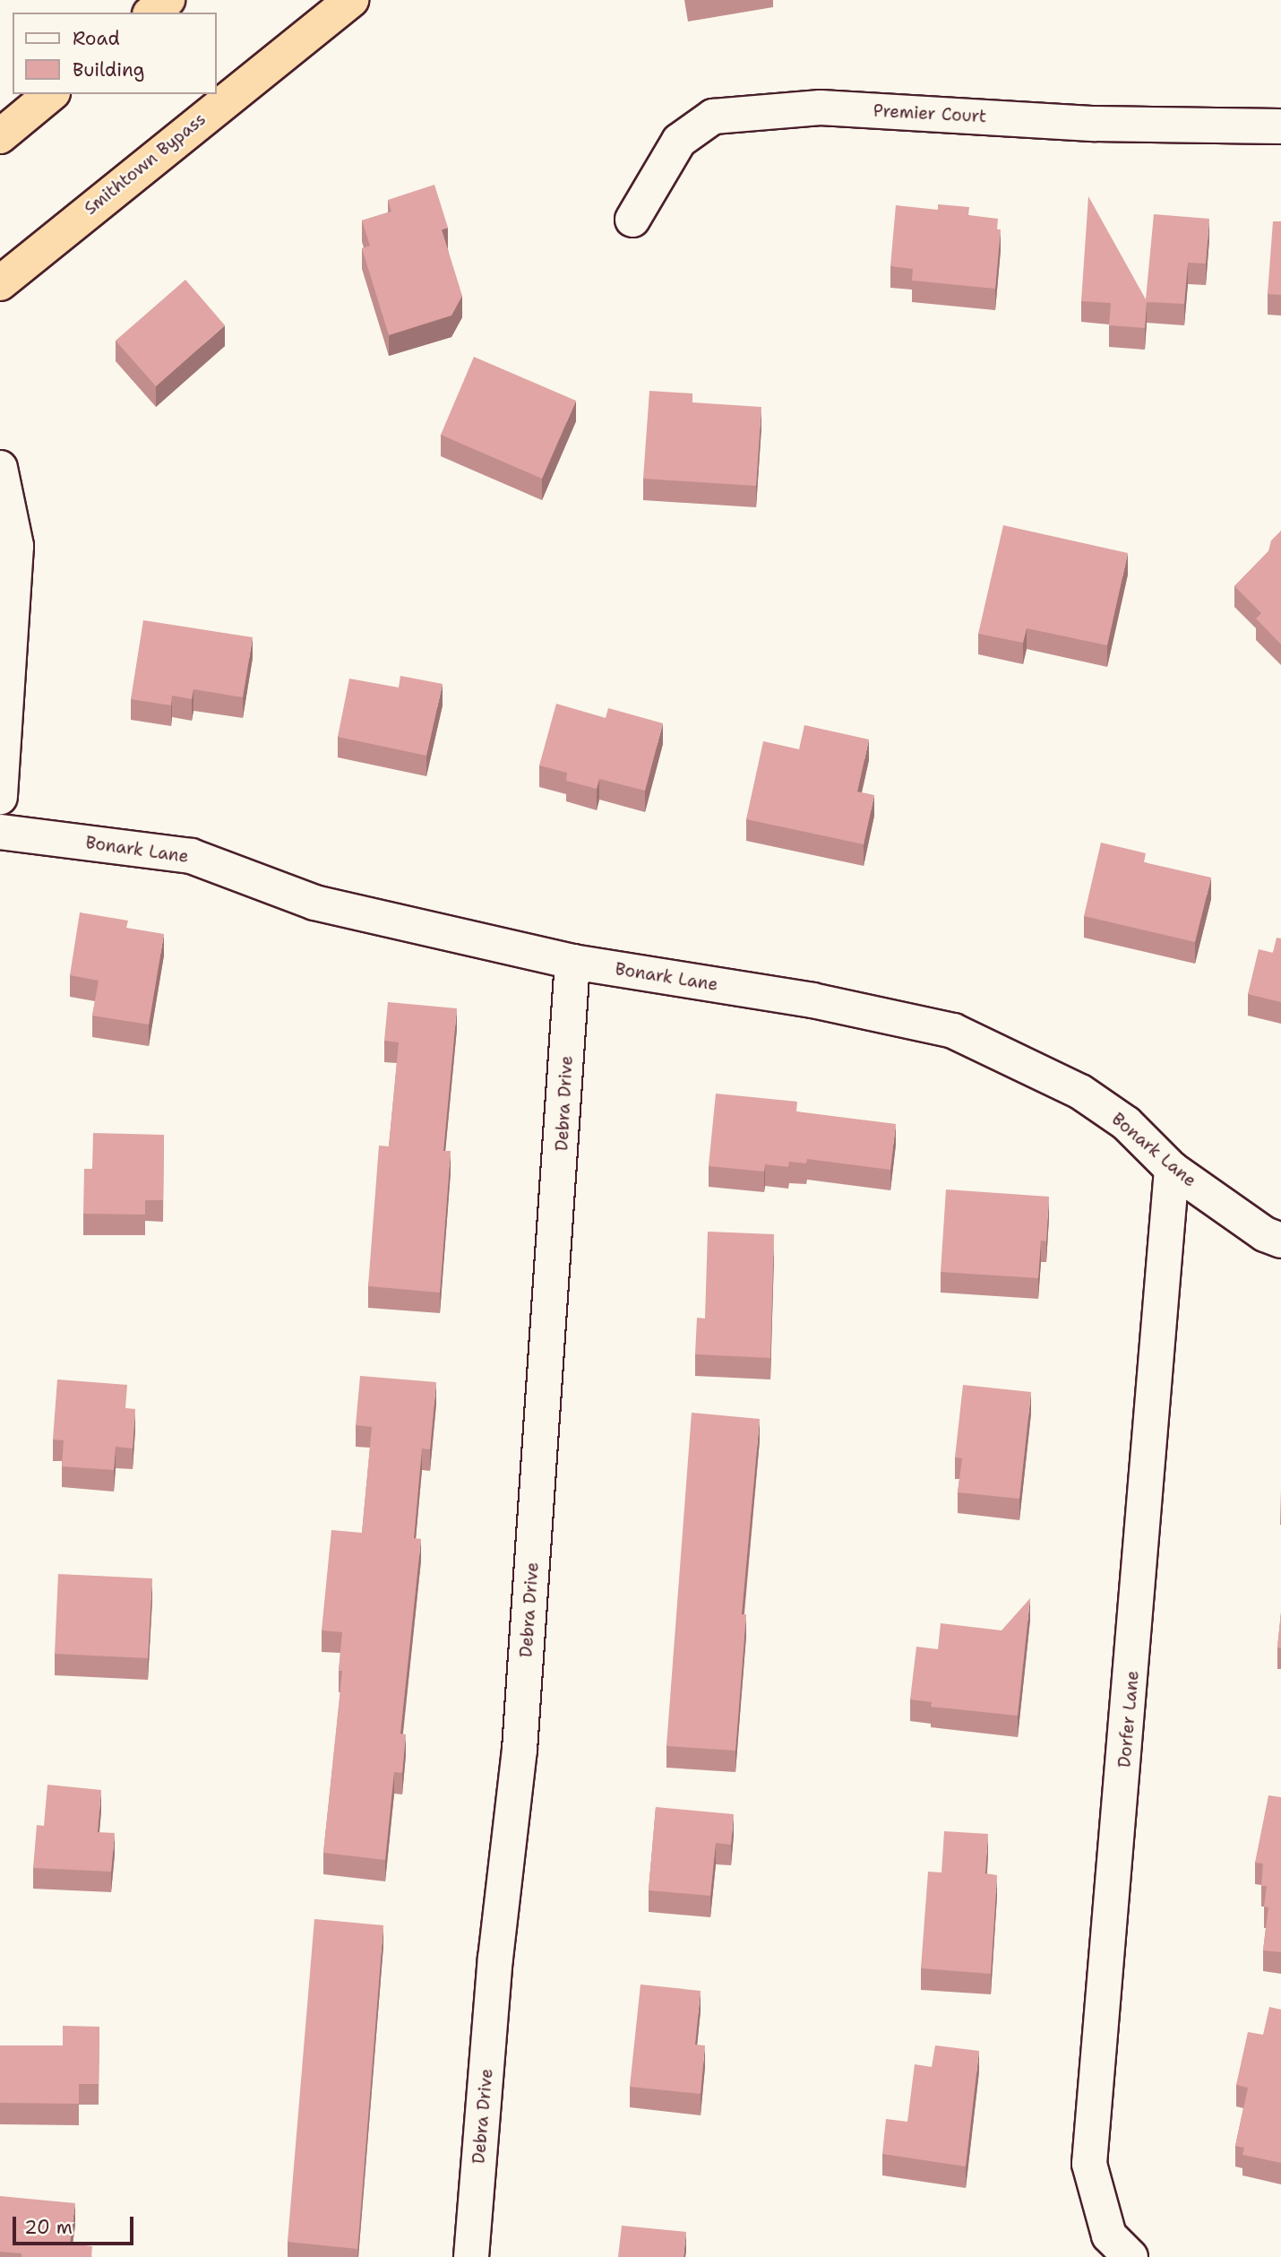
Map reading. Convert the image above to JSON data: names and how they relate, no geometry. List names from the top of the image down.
{
  "streets": {
    "highway": ["Smithtown Bypass"],
    "street": [
      "Premier Court",
      "Bonark Lane",
      "Debra Drive",
      "Dorfer Lane"
    ]
  },
  "crossings": [
    ["Bonark Lane", "Debra Drive"],
    ["Bonark Lane", "Dorfer Lane"]
  ],
  "legend": ["Road", "Building"],
  "scale_bar": "20 m"
}
